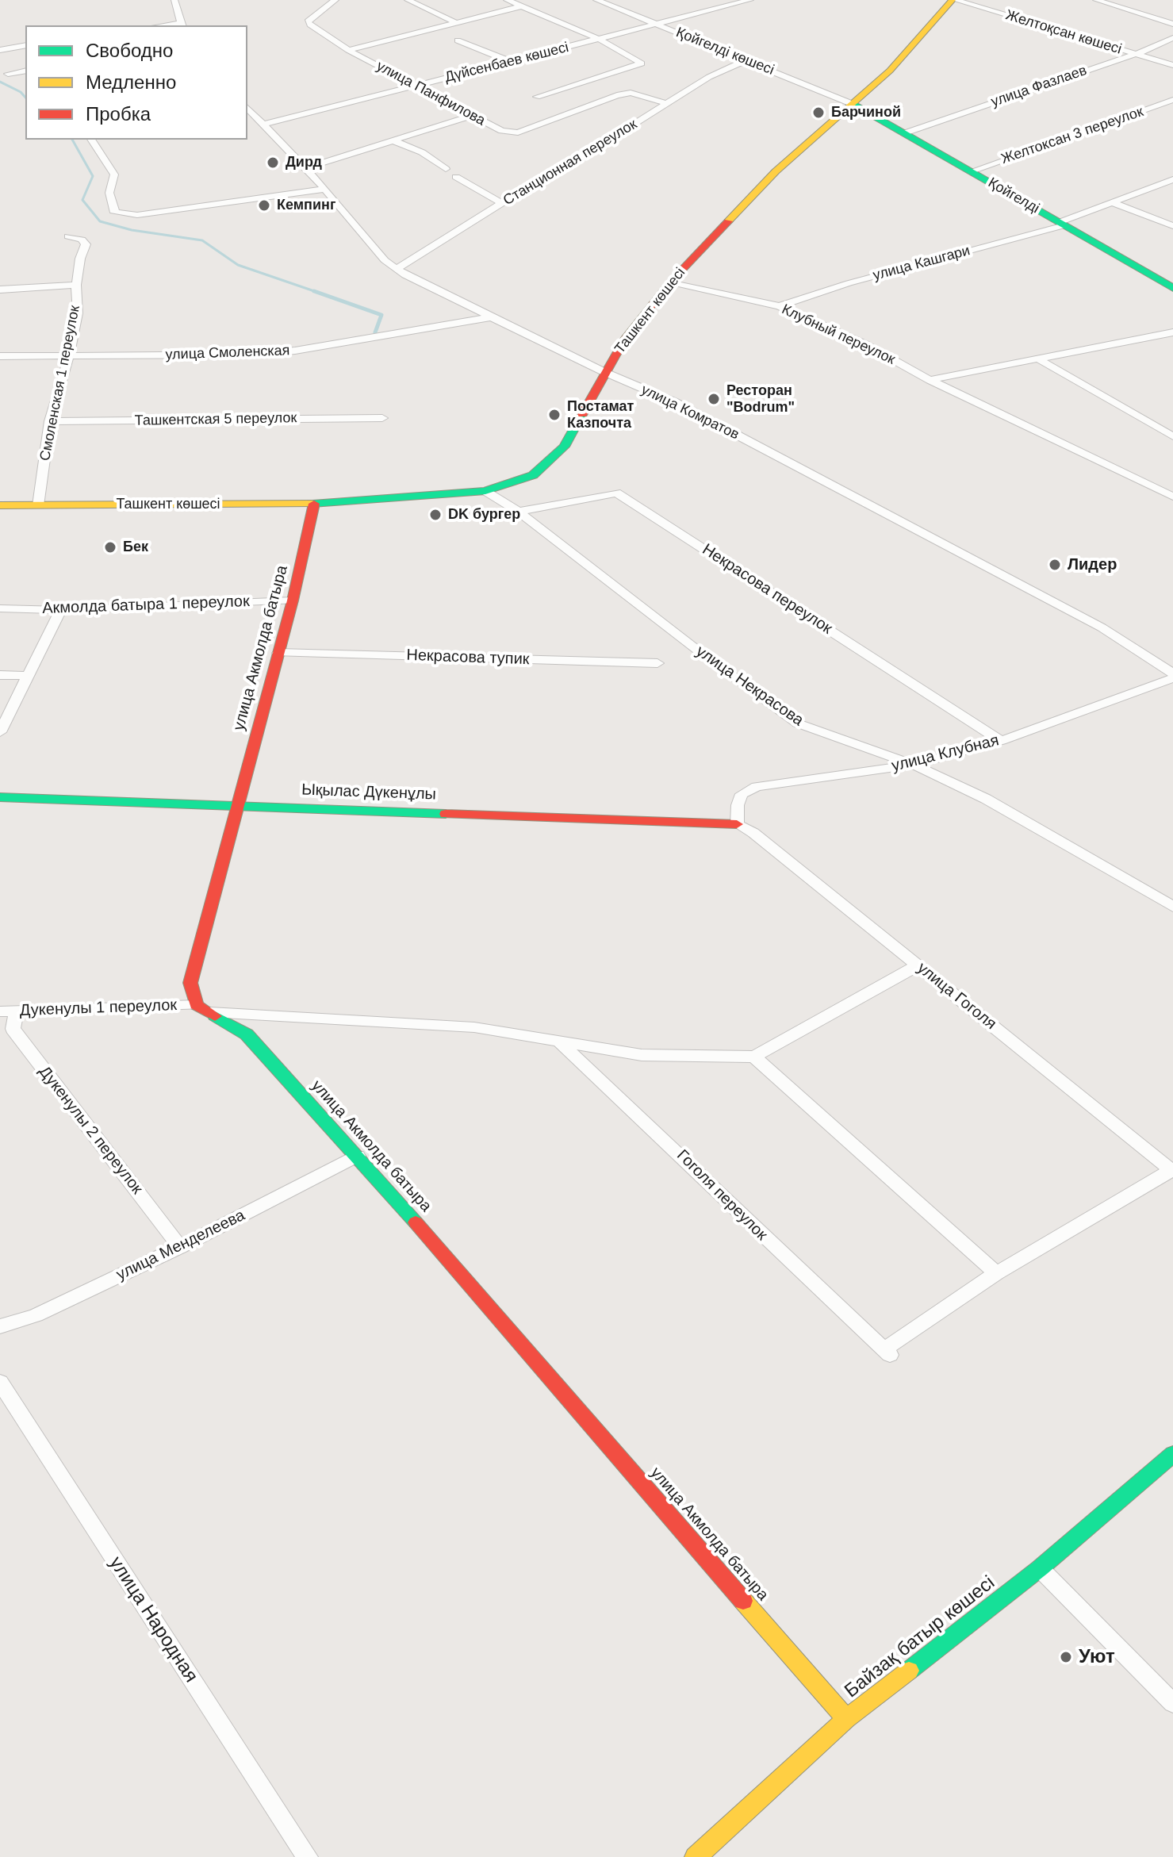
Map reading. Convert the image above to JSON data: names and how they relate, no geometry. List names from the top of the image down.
{
  "streets": {
    "street": [
      "Желтоқсан көшесі",
      "Қойгелді көшесі",
      "Дүйсенбаев көшесі",
      "улица Фазлаев",
      "улица Панфилова",
      "Желтоксан 3 переулок",
      "Станционная переулок",
      "Қойгелді",
      "улица Кашгари",
      "Ташкент көшесі",
      "Клубный переулок",
      "улица Смоленская",
      "Смоленская 1 переулок",
      "улица Комратов",
      "Ташкентская 5 переулок",
      "Некрасова переулок",
      "Акмолда батыра 1 переулок",
      "улица Акмолда батыра",
      "Некрасова тупик",
      "улица Некрасова",
      "улица Клубная",
      "Ықылас Дүкенұлы",
      "улица Гоголя",
      "Дукенулы 1 переулок",
      "Дукенулы 2 переулок",
      "Гоголя переулок",
      "улица Менделеева",
      "улица Народная",
      "Байзақ батыр көшесі"
    ]
  },
  "crossings": [
    ["Желтоқсан көшесі", "улица Фазлаев"],
    ["Желтоқсан көшесі", "Ташкент көшесі"],
    ["Қойгелді көшесі", "Дүйсенбаев көшесі"],
    ["Қойгелді көшесі", "Станционная переулок"],
    ["Қойгелді көшесі", "Қойгелді"],
    ["Қойгелді көшесі", "Ташкент көшесі"],
    ["Дүйсенбаев көшесі", "улица Панфилова"],
    ["Дүйсенбаев көшесі", "улица Комратов"],
    ["улица Фазлаев", "Қойгелді"],
    ["улица Панфилова", "Станционная переулок"],
    ["Желтоксан 3 переулок", "Қойгелді"],
    ["Станционная переулок", "улица Комратов"],
    ["Қойгелді", "улица Кашгари"],
    ["Қойгелді", "Ташкент көшесі"],
    ["улица Кашгари", "Клубный переулок"],
    ["Ташкент көшесі", "Клубный переулок"],
    ["Ташкент көшесі", "Смоленская 1 переулок"],
    ["Ташкент көшесі", "улица Комратов"],
    ["Ташкент көшесі", "улица Акмолда батыра"],
    ["Ташкент көшесі", "улица Некрасова"],
    ["улица Смоленская", "Смоленская 1 переулок"],
    ["улица Смоленская", "улица Комратов"],
    ["Смоленская 1 переулок", "Ташкентская 5 переулок"],
    ["улица Комратов", "улица Клубная"],
    ["Некрасова переулок", "улица Некрасова"],
    ["Некрасова переулок", "улица Клубная"],
    ["Акмолда батыра 1 переулок", "улица Акмолда батыра"],
    ["улица Акмолда батыра", "Некрасова тупик"],
    ["улица Акмолда батыра", "Ықылас Дүкенұлы"],
    ["улица Акмолда батыра", "Дукенулы 1 переулок"],
    ["улица Акмолда батыра", "улица Менделеева"],
    ["улица Акмолда батыра", "Байзақ батыр көшесі"],
    ["улица Некрасова", "улица Клубная"],
    ["улица Клубная", "Ықылас Дүкенұлы"],
    ["улица Клубная", "улица Гоголя"],
    ["Ықылас Дүкенұлы", "улица Гоголя"],
    ["улица Гоголя", "Гоголя переулок"],
    ["Дукенулы 1 переулок", "Дукенулы 2 переулок"],
    ["Дукенулы 2 переулок", "улица Менделеева"]
  ],
  "places": [
    "Барчиной",
    "Дирд",
    "Кемпинг",
    "Ресторан \"Bodrum\"",
    "Постамат Казпочта",
    "DK бургер",
    "Бек",
    "Лидер",
    "Уют"
  ],
  "legend": ["Свободно", "Медленно", "Пробка"]
}
